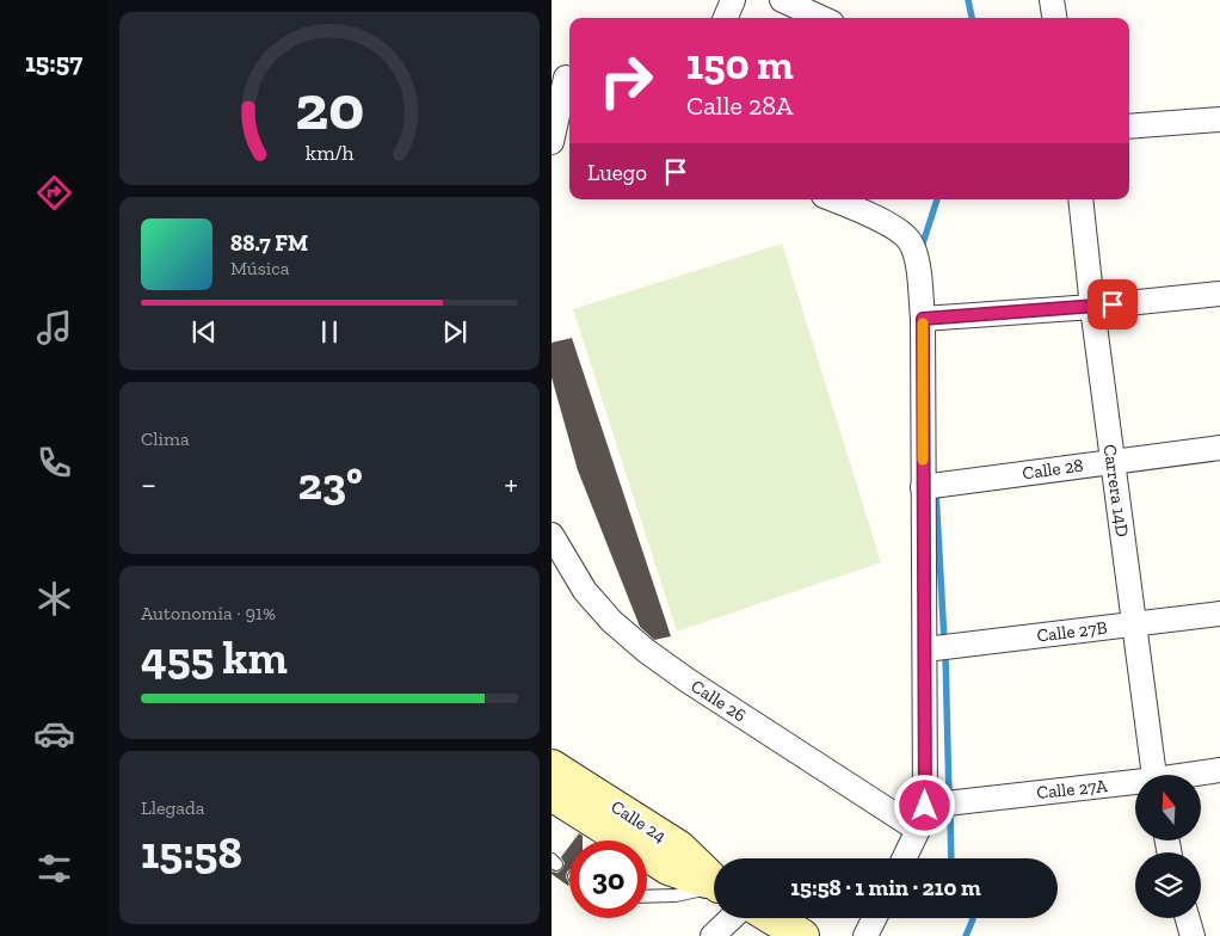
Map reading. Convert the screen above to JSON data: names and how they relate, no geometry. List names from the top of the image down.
{
  "streets": {
    "main road": ["Calle 24"],
    "street": [
      "Calle 28",
      "Carrera 14D",
      "Calle 27B",
      "Calle 26",
      "Calle 27A"
    ]
  },
  "crossings": [
    ["Calle 28", "Carrera 14D"],
    ["Carrera 14D", "Calle 27B"]
  ],
  "north": "top",
  "page": {
    "tabs": "15:57",
    "turn": ["150 m", "Calle 28A"],
    "then": "Luego",
    "song": ["88.7 FM", "Música"],
    "tile": [
      "Clima",
      ["Autonomía · 91%", "455 km"],
      ["Llegada", "15:58"]
    ],
    "heat": ["−", "23°", "+"],
    "limit": "30",
    "trip": "15:58 · 1 min · 210 m",
    "gauge": ["20", "km/h"]
  }
}
